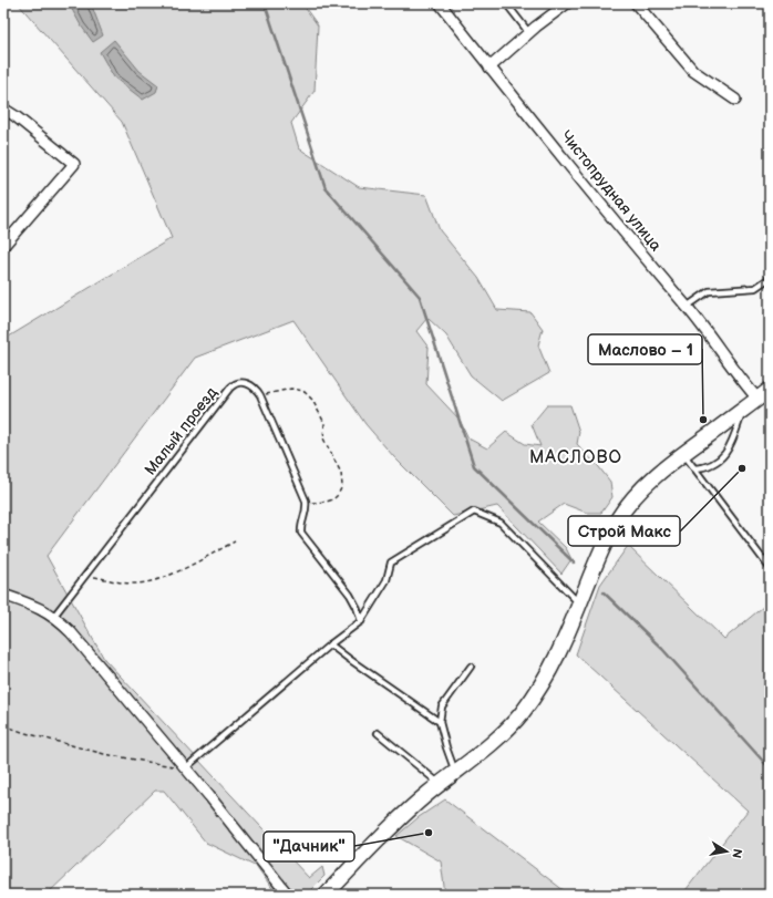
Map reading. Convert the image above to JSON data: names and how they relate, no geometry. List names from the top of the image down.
{
  "streets": {
    "street": ["Чистопрудная улица"],
    "lane": ["Малый проезд"]
  },
  "districts": ["МАСЛОВО"],
  "places": ["Маслово – 1", "Строй Макс", "\"Дачник\""],
  "north": "right"
}
